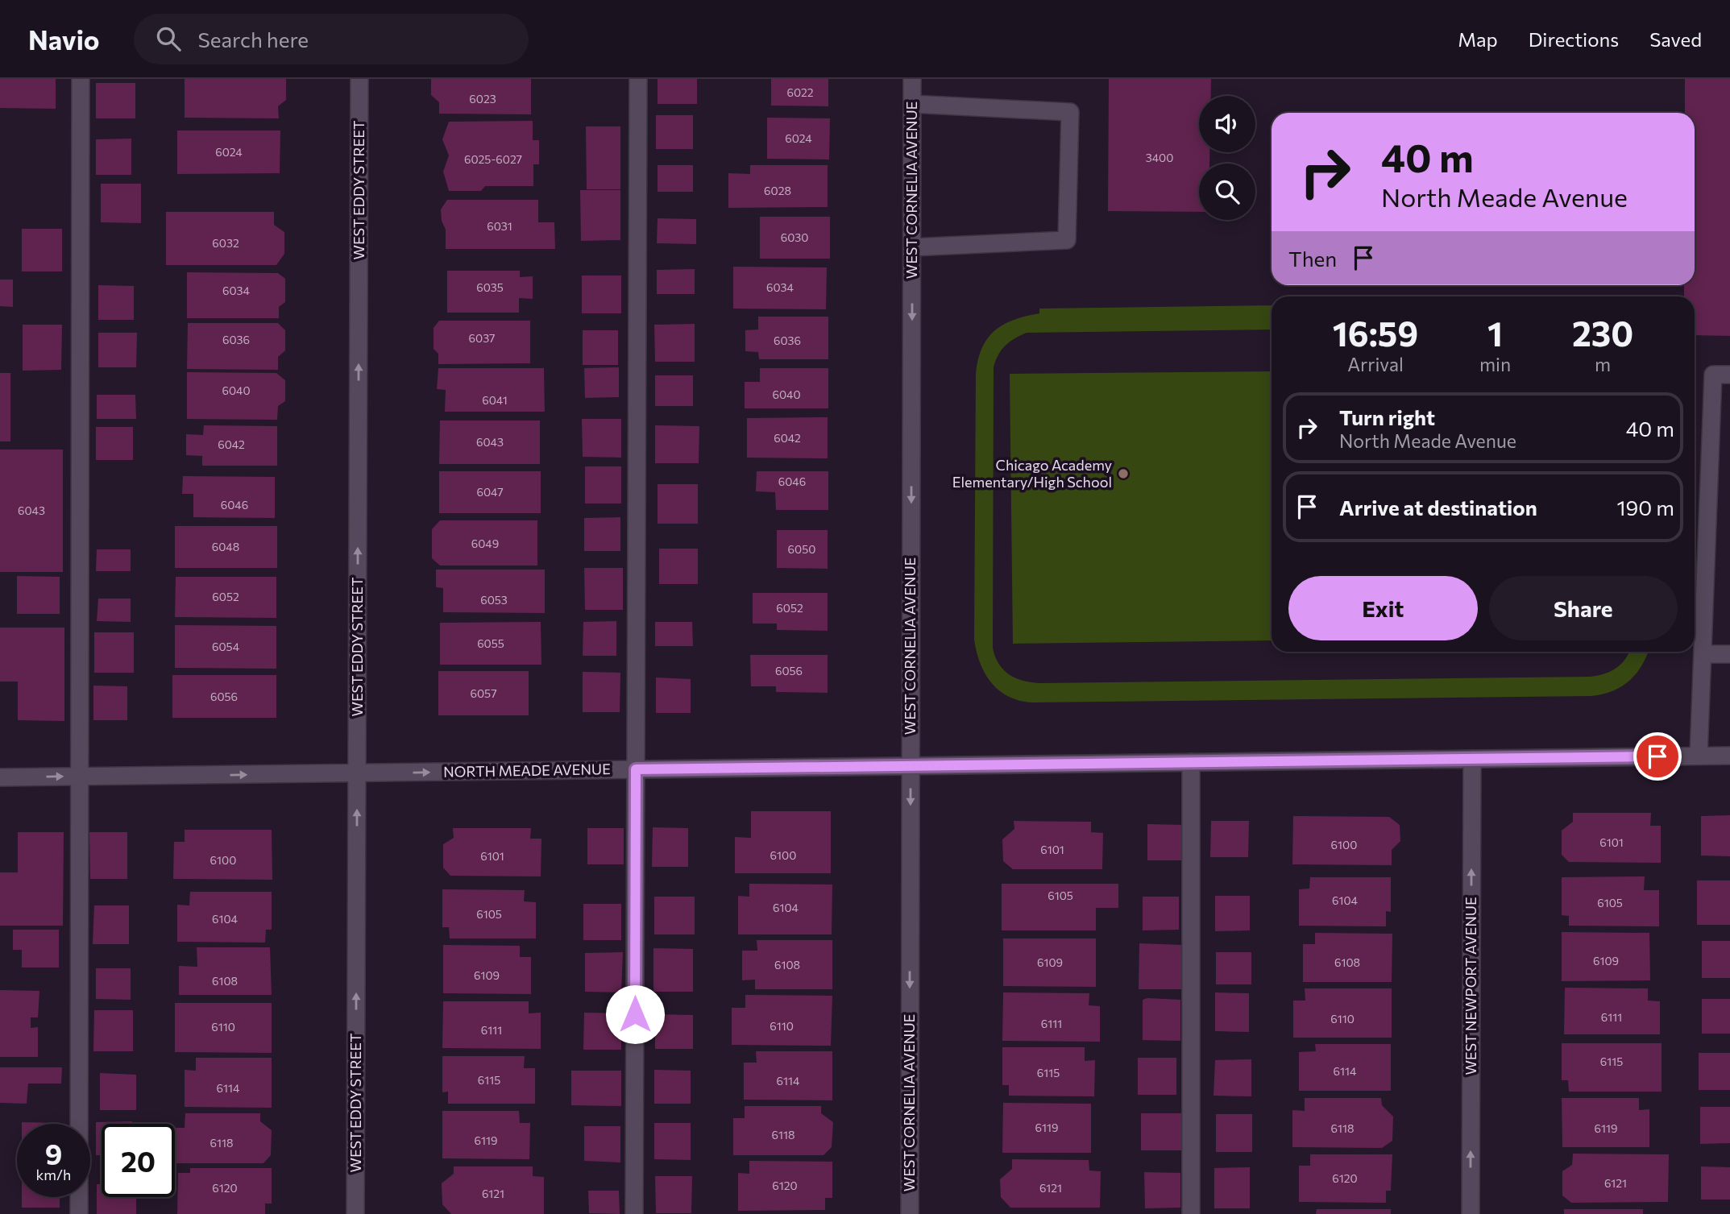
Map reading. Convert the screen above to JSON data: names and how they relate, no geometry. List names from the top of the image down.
{
  "streets": {
    "street": [
      "WEST EDDY STREET",
      "WEST CORNELIA AVENUE",
      "NORTH MEADE AVENUE",
      "WEST NEWPORT AVENUE"
    ]
  },
  "crossings": [
    ["WEST EDDY STREET", "NORTH MEADE AVENUE"],
    ["WEST CORNELIA AVENUE", "NORTH MEADE AVENUE"],
    ["NORTH MEADE AVENUE", "WEST NEWPORT AVENUE"]
  ],
  "one_way": [
    "WEST EDDY STREET",
    "WEST CORNELIA AVENUE",
    "NORTH MEADE AVENUE",
    "WEST NEWPORT AVENUE"
  ],
  "places": ["Chicago Academy Elementary/High School"],
  "house_numbers": [
    "6022",
    "6023",
    "6024",
    "6024",
    "3400",
    "6025-6027",
    "6028",
    "6031",
    "6030",
    "6032",
    "6035",
    "6034",
    "6034",
    "6037",
    "6036",
    "6036",
    "6040",
    "6040",
    "6041",
    "6042",
    "6043",
    "6042",
    "6046",
    "6047",
    "6046",
    "6043",
    "6049",
    "6048",
    "6050",
    "6052",
    "6053",
    "6052",
    "6055",
    "6054",
    "6056",
    "6057",
    "6056",
    "6101",
    "6100",
    "6101",
    "6100",
    "6101",
    "6100",
    "6105",
    "6104",
    "6105",
    "6104",
    "6105",
    "6104",
    "6109",
    "6109",
    "6108",
    "6108",
    "6109",
    "6108",
    "6111",
    "6110",
    "6111",
    "6110",
    "6110",
    "6111",
    "6115",
    "6114",
    "6115",
    "6115",
    "6114",
    "6114",
    "6119",
    "6118",
    "6119",
    "6118",
    "6119",
    "6118",
    "6120",
    "6121",
    "6120",
    "6120",
    "6121",
    "6121"
  ],
  "page": {
    "header": "Navio",
    "search": "Search here",
    "nav": ["Map", "Directions", "Saved"],
    "turn": ["40 m", "North Meade Avenue"],
    "then": "Then",
    "eta": [
      "16:59",
      "Arrival",
      "1",
      "min",
      "230",
      "m"
    ],
    "list": [
      {
        "name": "Turn right",
        "note": "North Meade Avenue",
        "value": "40 m"
      },
      {
        "name": "Arrive at destination",
        "value": "190 m"
      }
    ],
    "buttons": ["Exit", "Share"],
    "speed": "9 km/h",
    "limit": "20"
  }
}
